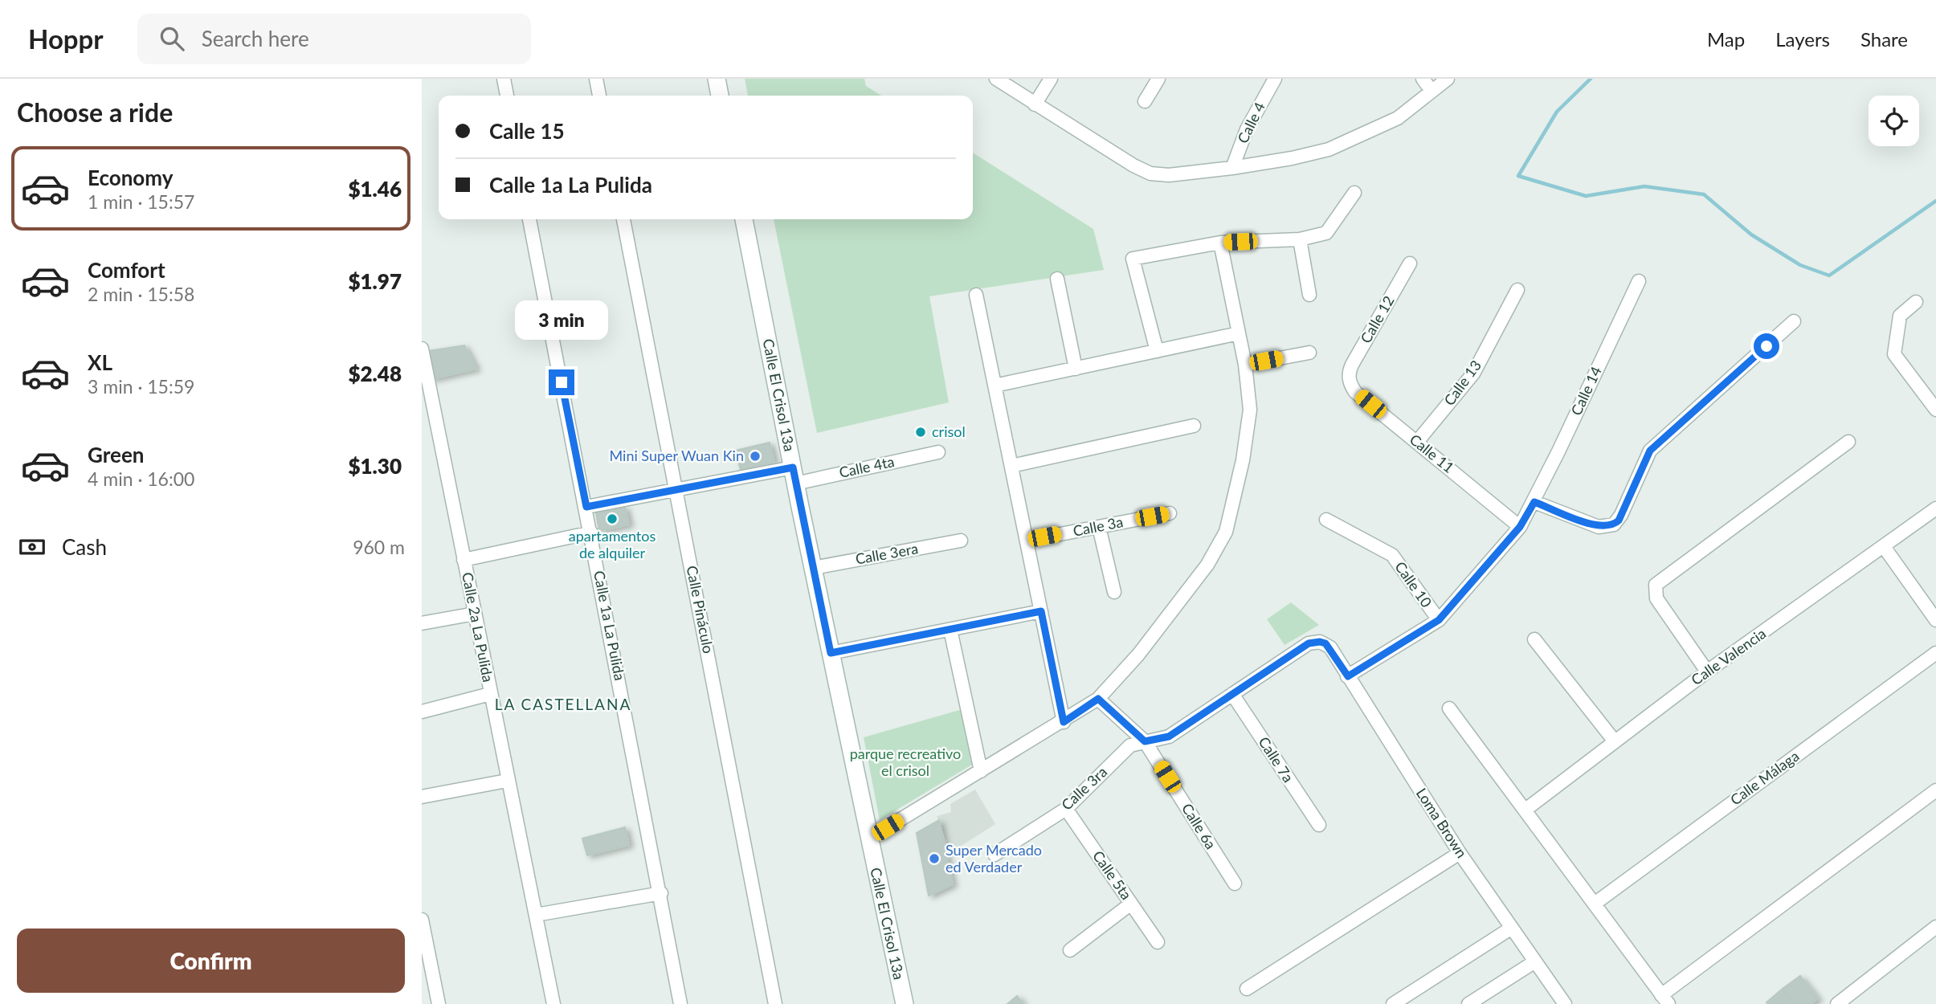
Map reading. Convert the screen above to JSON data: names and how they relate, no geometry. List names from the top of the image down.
{
  "streets": {
    "street": [
      "Calle 4",
      "Calle 12",
      "Calle 13",
      "Calle 14",
      "Calle El Crisol 13a",
      "Calle 11",
      "Calle 4ta",
      "Calle 3a",
      "Calle 3era",
      "Calle 10",
      "Calle Pináculo",
      "Calle 1a La Pulida",
      "Calle 2a La Pulida",
      "Calle Valencia",
      "Calle 7a",
      "Calle Málaga",
      "Calle 3ra",
      "Loma Brown",
      "Calle 6a",
      "Calle 5ta"
    ]
  },
  "crossings": [
    ["Calle 12", "Calle 11"],
    ["Calle 13", "Calle 11"],
    ["Calle 14", "Calle 11"],
    ["Calle 14", "Calle 10"],
    ["Calle 14", "Loma Brown"],
    ["Calle El Crisol 13a", "Calle 4ta"],
    ["Calle El Crisol 13a", "Calle 3era"],
    ["Calle 4ta", "Calle Pináculo"],
    ["Calle 4ta", "Calle 1a La Pulida"],
    ["Calle 7a", "Calle 3ra"],
    ["Calle 3ra", "Loma Brown"],
    ["Calle 3ra", "Calle 6a"],
    ["Calle 3ra", "Calle 5ta"]
  ],
  "districts": ["LA CASTELLANA"],
  "parks": ["parque recreativo el crisol"],
  "places": [
    "crisol",
    "Mini Super Wuan Kin",
    "apartamentos de alquiler",
    "Super Mercado ed Verdader"
  ],
  "page": {
    "header": "Hoppr",
    "search": "Search here",
    "nav": ["Map", "Layers", "Share"],
    "heading": "Choose a ride",
    "banner": ["Calle 15", "Calle 1a La Pulida"],
    "list": [
      {
        "name": "Economy",
        "note": "1 min · 15:57",
        "value": "$1.46"
      },
      {
        "name": "Comfort",
        "note": "2 min · 15:58",
        "value": "$1.97"
      },
      {
        "name": "XL",
        "note": "3 min · 15:59",
        "value": "$2.48"
      },
      {
        "name": "Green",
        "note": "4 min · 16:00",
        "value": "$1.30"
      }
    ],
    "bubble": "3 min",
    "pay": ["Cash", "960 m"],
    "buttons": "Confirm"
  }
}
